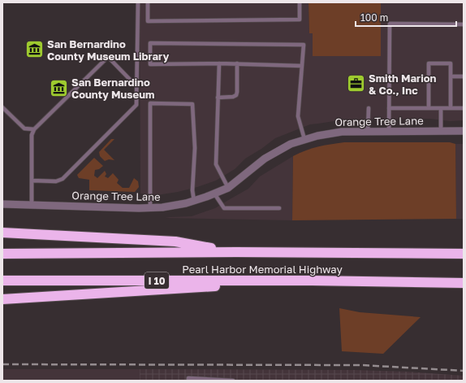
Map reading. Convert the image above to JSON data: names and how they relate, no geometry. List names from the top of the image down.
{
  "streets": {
    "highway": ["Pearl Harbor Memorial Highway", "I 10"],
    "street": ["Orange Tree Lane"]
  },
  "places": {
    "museum": ["San Bernardino County Museum Library", "San Bernardino County Museum"],
    "office": ["Smith Marion & Co., Inc"]
  },
  "scale_bar": "100 m"
}
